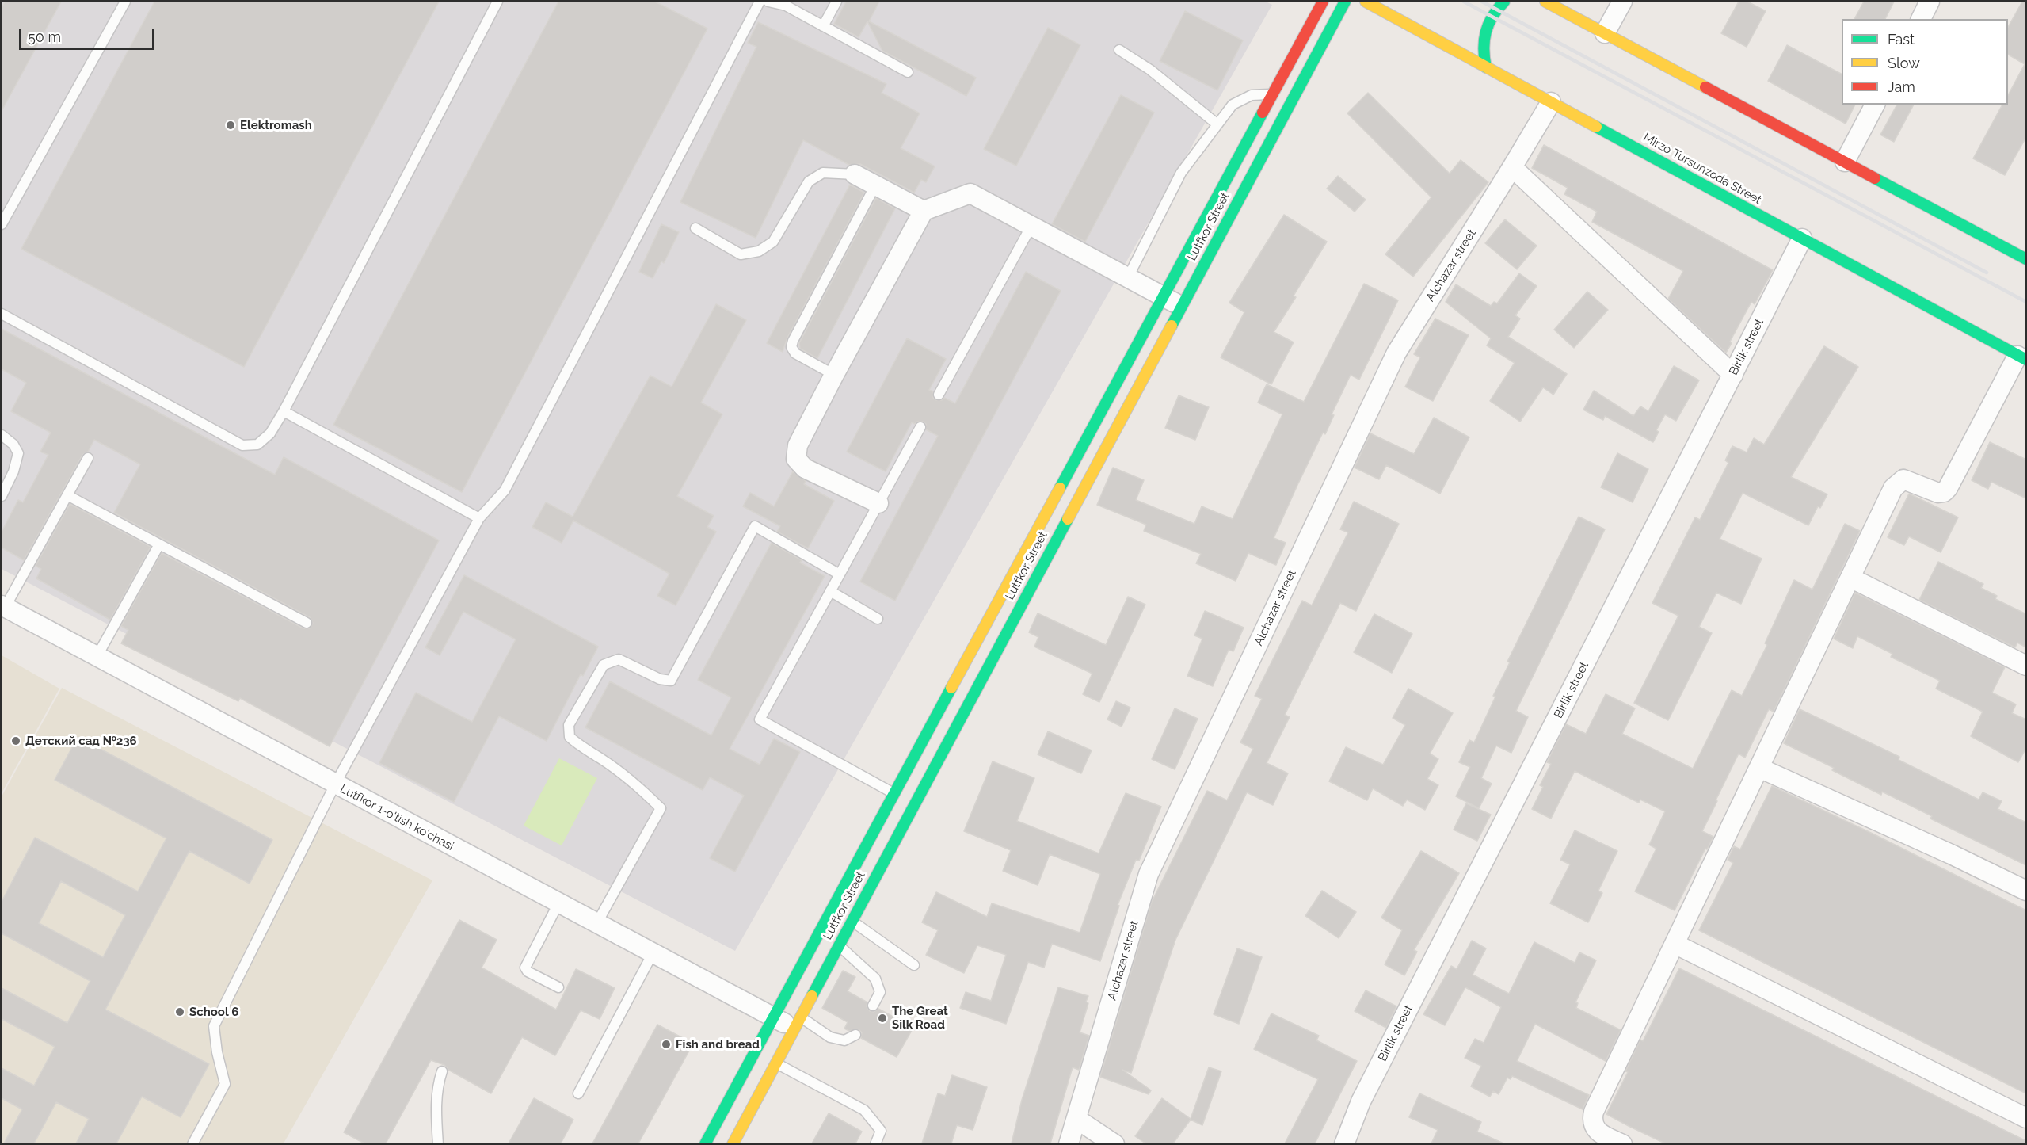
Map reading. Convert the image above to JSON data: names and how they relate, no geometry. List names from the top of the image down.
{
  "streets": {
    "main road": ["Mirzo Tursunzoda Street", "Lutfkor Street"],
    "street": ["Alchazar street", "Birlik street", "Lutfkor 1-o'tish ko'chasi"]
  },
  "crossings": [
    ["Mirzo Tursunzoda Street", "Alchazar street"],
    ["Mirzo Tursunzoda Street", "Birlik street"],
    ["Lutfkor Street", "Lutfkor 1-o'tish ko'chasi"]
  ],
  "places": [
    "Elektromash",
    "Детский сад №236",
    "School 6",
    "The Great Silk Road",
    "Fish and bread"
  ],
  "legend": ["Fast", "Slow", "Jam"],
  "scale_bar": "50 m"
}
